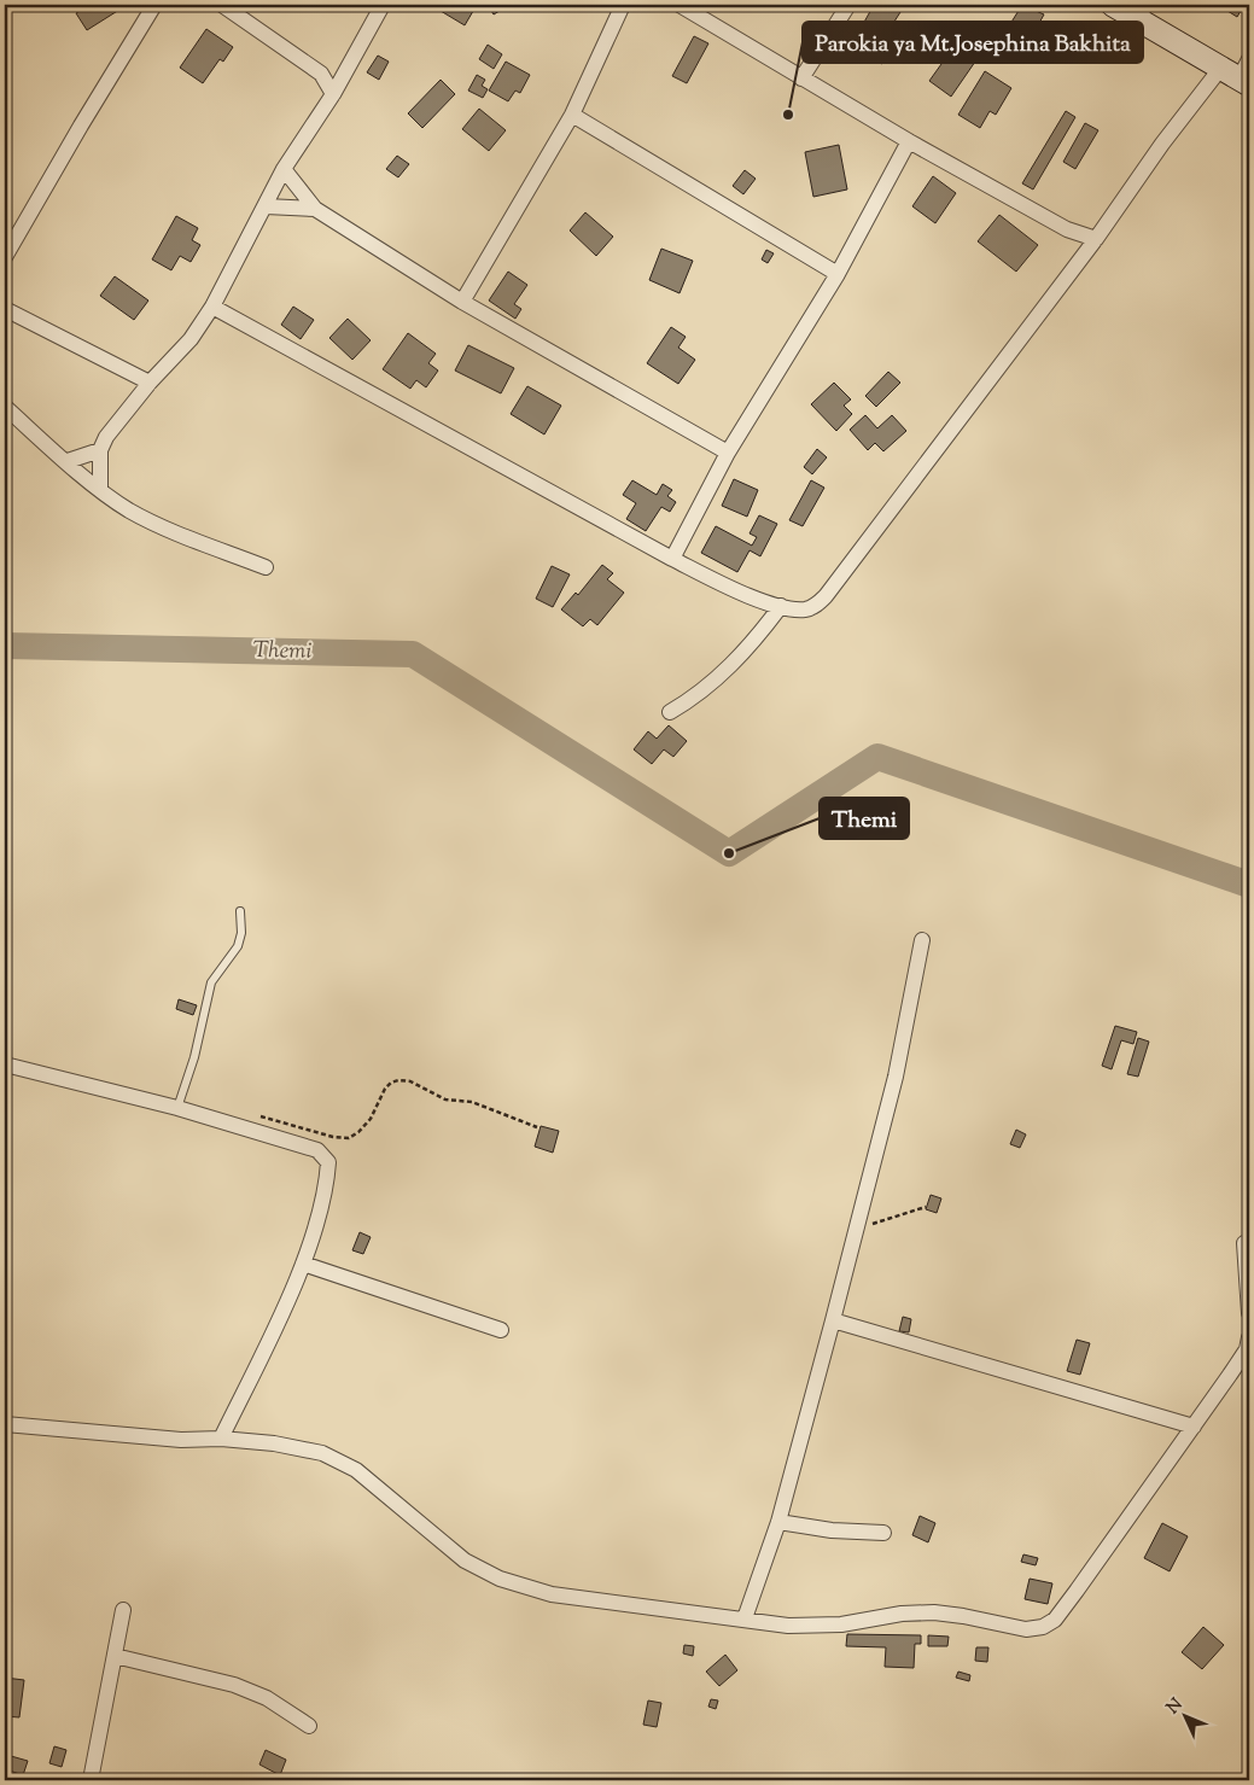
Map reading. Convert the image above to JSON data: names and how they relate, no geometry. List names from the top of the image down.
{
  "water": ["Themi"],
  "places": ["Parokia ya Mt.Josephina Bakhita", "Themi"],
  "north": "top left"
}
